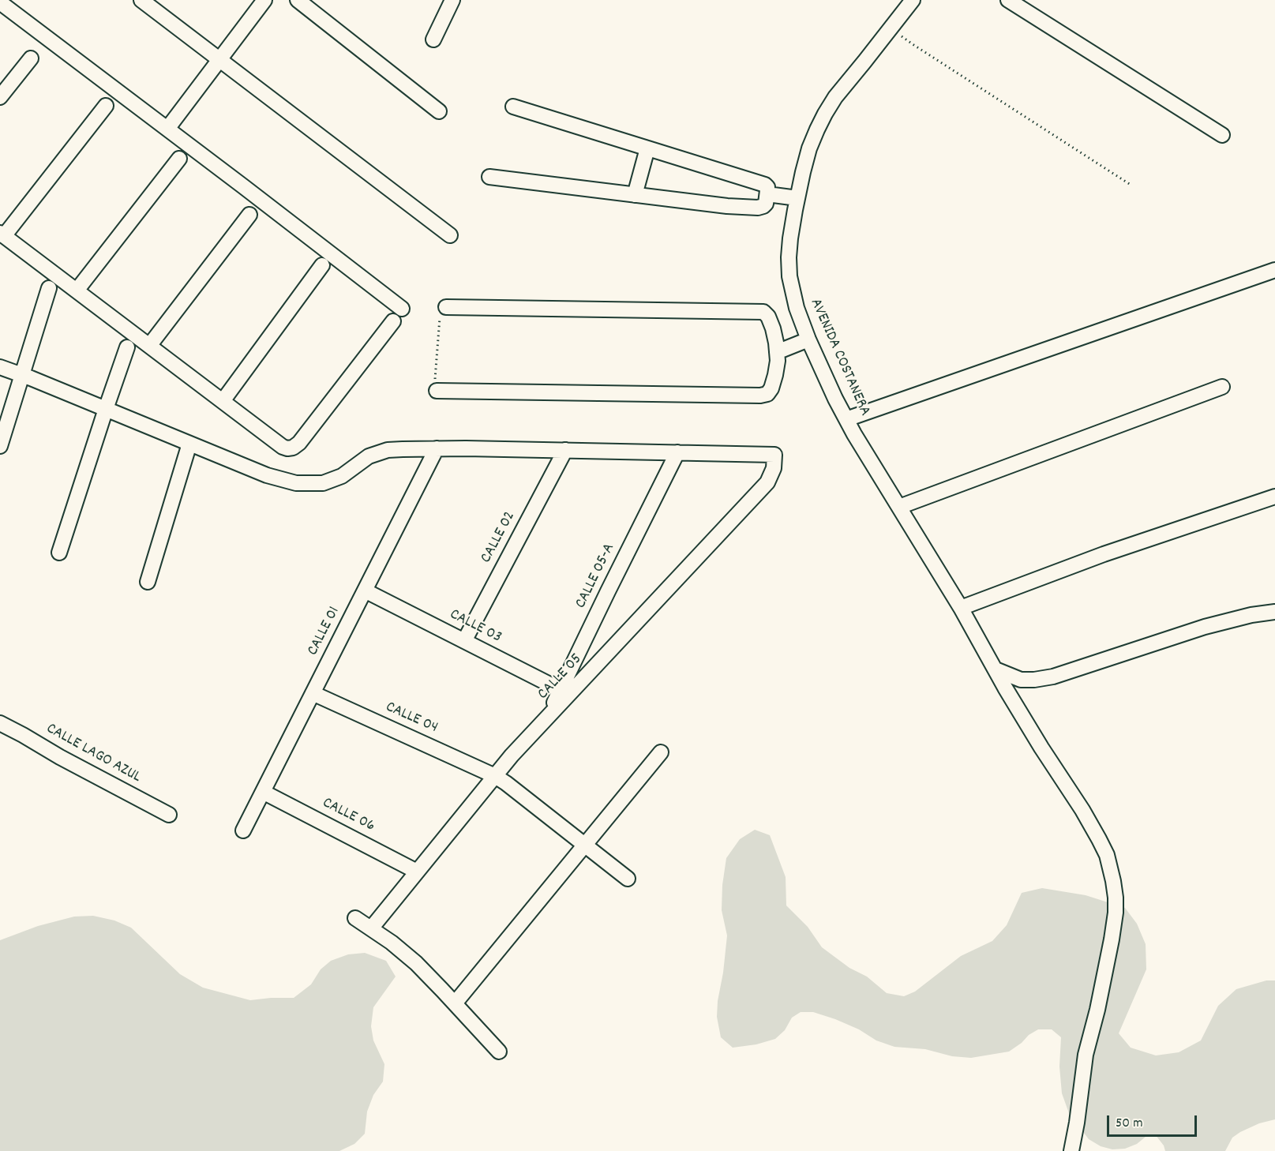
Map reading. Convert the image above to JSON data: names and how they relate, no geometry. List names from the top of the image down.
{
  "streets": {
    "street": [
      "AVENIDA COSTANERA",
      "CALLE 02",
      "CALLE 05-A",
      "CALLE 03",
      "CALLE 01",
      "CALLE 05",
      "CALLE 04",
      "CALLE LAGO AZUL",
      "CALLE 06"
    ]
  },
  "crossings": [
    ["CALLE 02", "CALLE 03"],
    ["CALLE 05-A", "CALLE 03"],
    ["CALLE 05-A", "CALLE 05"],
    ["CALLE 03", "CALLE 01"],
    ["CALLE 03", "CALLE 05"],
    ["CALLE 01", "CALLE 04"],
    ["CALLE 01", "CALLE 06"],
    ["CALLE 05", "CALLE 04"],
    ["CALLE 05", "CALLE 06"]
  ],
  "scale_bar": "50 m"
}
